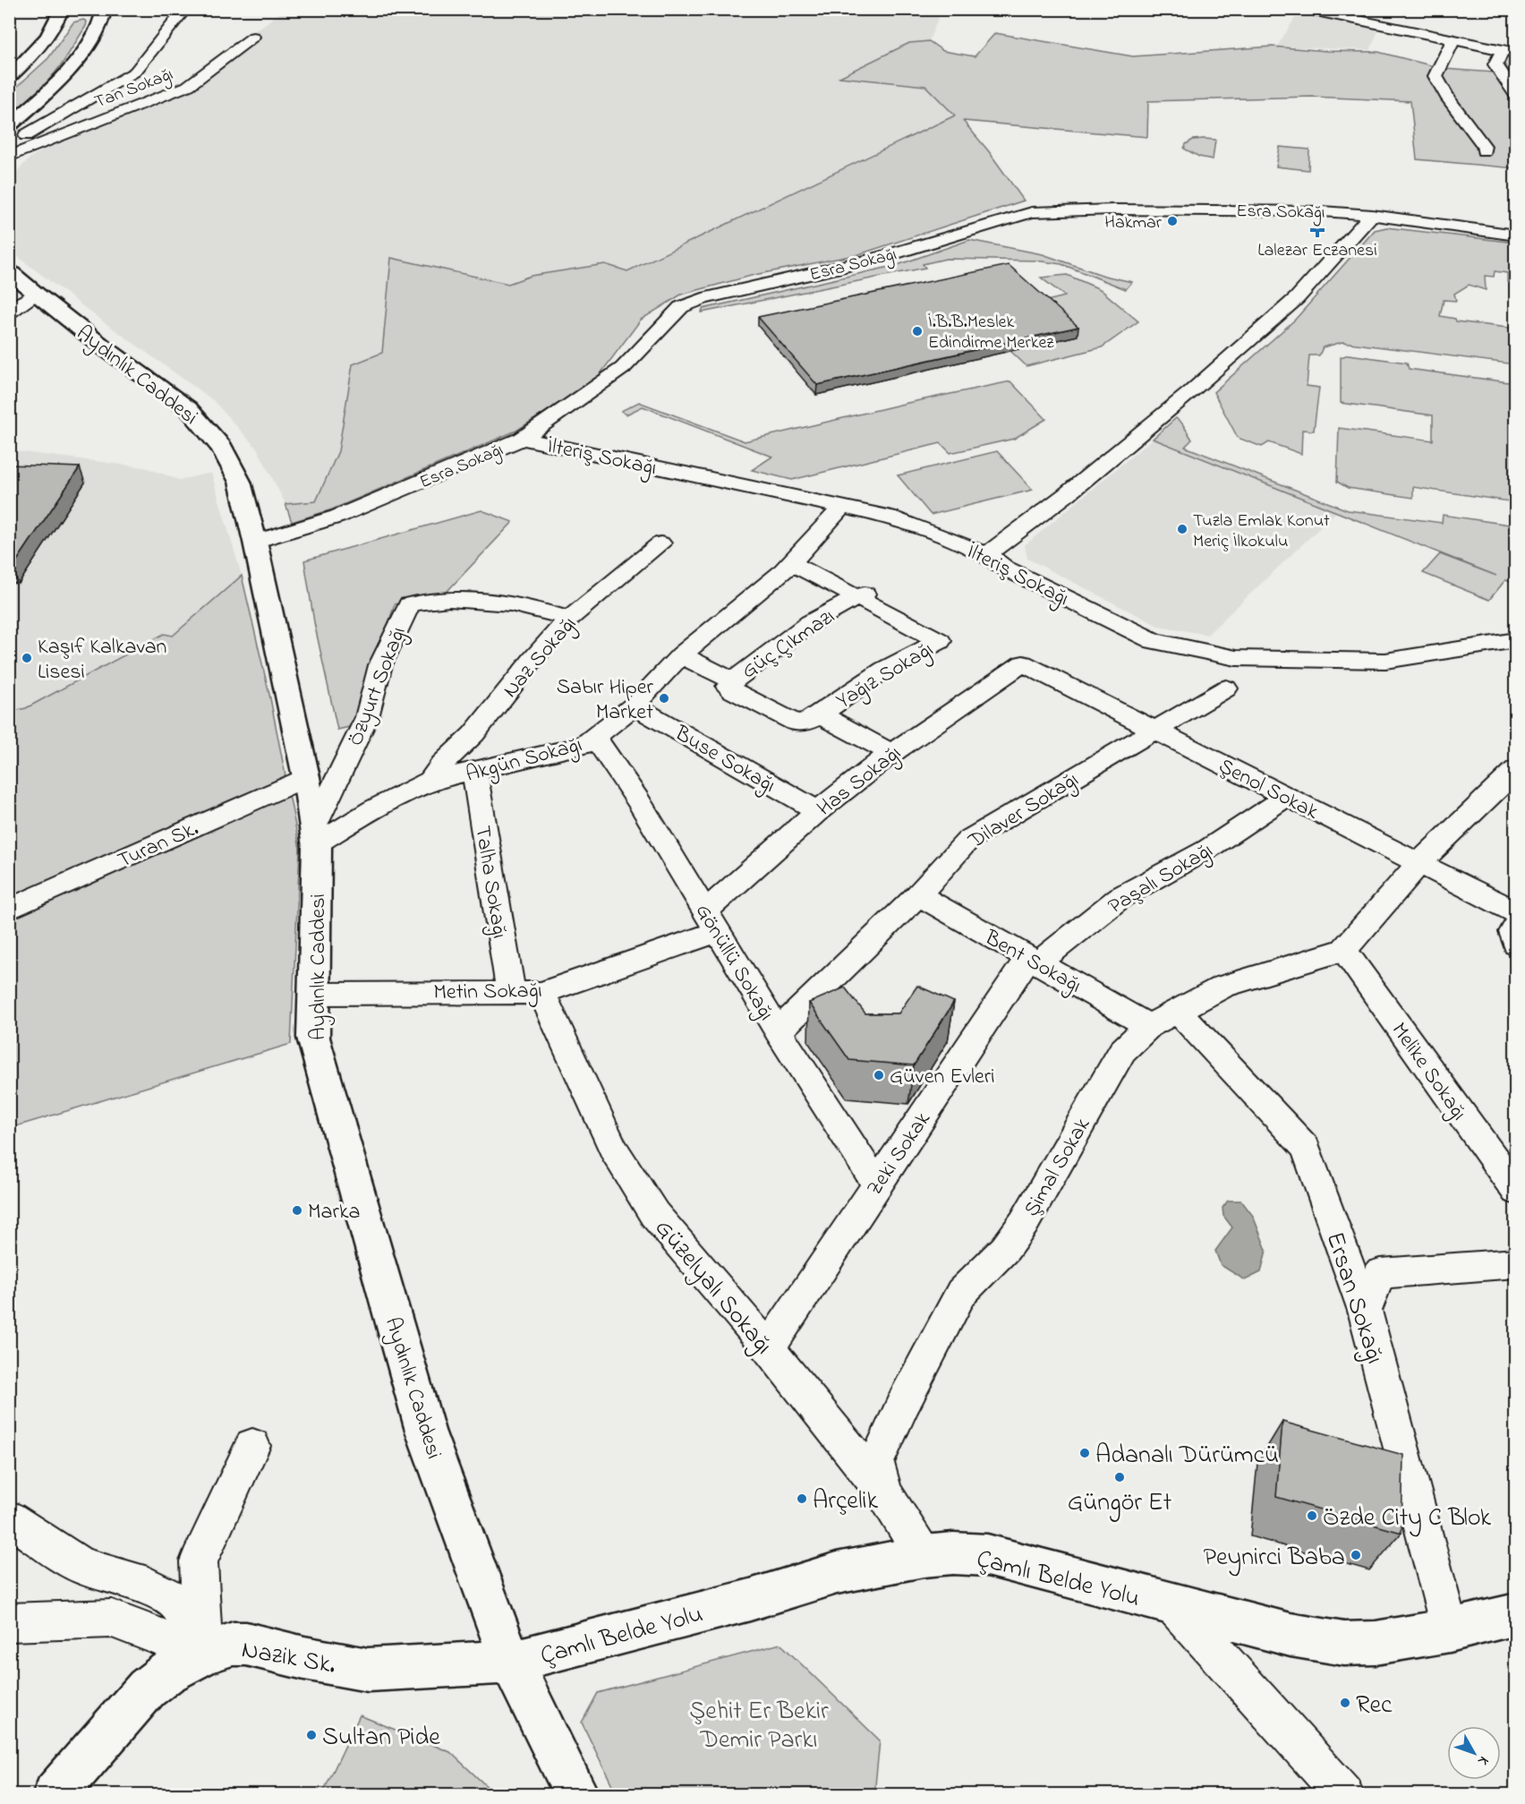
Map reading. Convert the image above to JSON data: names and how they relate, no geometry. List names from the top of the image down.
{
  "streets": {
    "street": [
      "Tan Sokağı",
      "Esra Sokağı",
      "Aydınlık Caddesi",
      "İlteriş Sokağı",
      "Güç Çıkmazı",
      "Naz Sokağı",
      "Yağız Sokağı",
      "Özyurt Sokağı",
      "Akgün Sokağı",
      "Buse Sokağı",
      "Has Sokağı",
      "Şenol Sokak",
      "Dilaver Sokağı",
      "Turan Sk.",
      "Paşalı Sokağı",
      "Talha Sokağı",
      "Bent Sokağı",
      "Gönüllü Sokağı",
      "Metin Sokağı",
      "Melike Sokağı",
      "Zeki Sokak",
      "Şimal Sokak",
      "Güzelyalı Sokağı",
      "Ersan Sokağı",
      "Çamlı Belde Yolu",
      "Nazik Sk."
    ]
  },
  "crossings": [
    ["Esra Sokağı", "Aydınlık Caddesi"],
    ["Esra Sokağı", "İlteriş Sokağı"],
    ["Aydınlık Caddesi", "Özyurt Sokağı"],
    ["Aydınlık Caddesi", "Akgün Sokağı"],
    ["Aydınlık Caddesi", "Turan Sk."],
    ["Aydınlık Caddesi", "Metin Sokağı"],
    ["Aydınlık Caddesi", "Çamlı Belde Yolu"],
    ["Aydınlık Caddesi", "Nazik Sk."],
    ["İlteriş Sokağı", "Akgün Sokağı"],
    ["Güç Çıkmazı", "Yağız Sokağı"],
    ["Güç Çıkmazı", "Akgün Sokağı"],
    ["Naz Sokağı", "Özyurt Sokağı"],
    ["Naz Sokağı", "Akgün Sokağı"],
    ["Yağız Sokağı", "Has Sokağı"],
    ["Özyurt Sokağı", "Akgün Sokağı"],
    ["Akgün Sokağı", "Buse Sokağı"],
    ["Akgün Sokağı", "Talha Sokağı"],
    ["Akgün Sokağı", "Gönüllü Sokağı"],
    ["Buse Sokağı", "Has Sokağı"],
    ["Has Sokağı", "Şenol Sokak"],
    ["Has Sokağı", "Gönüllü Sokağı"],
    ["Has Sokağı", "Metin Sokağı"],
    ["Şenol Sokak", "Dilaver Sokağı"],
    ["Şenol Sokak", "Paşalı Sokağı"],
    ["Dilaver Sokağı", "Bent Sokağı"],
    ["Dilaver Sokağı", "Gönüllü Sokağı"],
    ["Paşalı Sokağı", "Bent Sokağı"],
    ["Paşalı Sokağı", "Zeki Sokak"],
    ["Talha Sokağı", "Metin Sokağı"],
    ["Talha Sokağı", "Güzelyalı Sokağı"],
    ["Bent Sokağı", "Zeki Sokak"],
    ["Bent Sokağı", "Şimal Sokak"],
    ["Gönüllü Sokağı", "Metin Sokağı"],
    ["Gönüllü Sokağı", "Zeki Sokak"],
    ["Metin Sokağı", "Güzelyalı Sokağı"],
    ["Melike Sokağı", "Şimal Sokak"],
    ["Zeki Sokak", "Güzelyalı Sokağı"],
    ["Şimal Sokak", "Güzelyalı Sokağı"],
    ["Şimal Sokak", "Ersan Sokağı"],
    ["Güzelyalı Sokağı", "Çamlı Belde Yolu"],
    ["Ersan Sokağı", "Çamlı Belde Yolu"],
    ["Çamlı Belde Yolu", "Nazik Sk."]
  ],
  "parks": ["Şehit Er Bekir Demir Parkı"],
  "places": {
    "other": [
      "Hakmar",
      "İ.B.B.Meslek Edindirme Merkez",
      "Tuzla Emlak Konut Meriç İlkokulu",
      "Kaşıf Kalkavan Lisesi",
      "Sabır Hiper Market",
      "Güven Evleri",
      "Marka",
      "Adanalı Dürümcü",
      "Güngör Et",
      "Arçelik",
      "Özde City C Blok",
      "Peynirci Baba",
      "Rec",
      "Sultan Pide"
    ],
    "health": ["Lalezar Eczanesi"]
  },
  "north": "bottom right"
}
